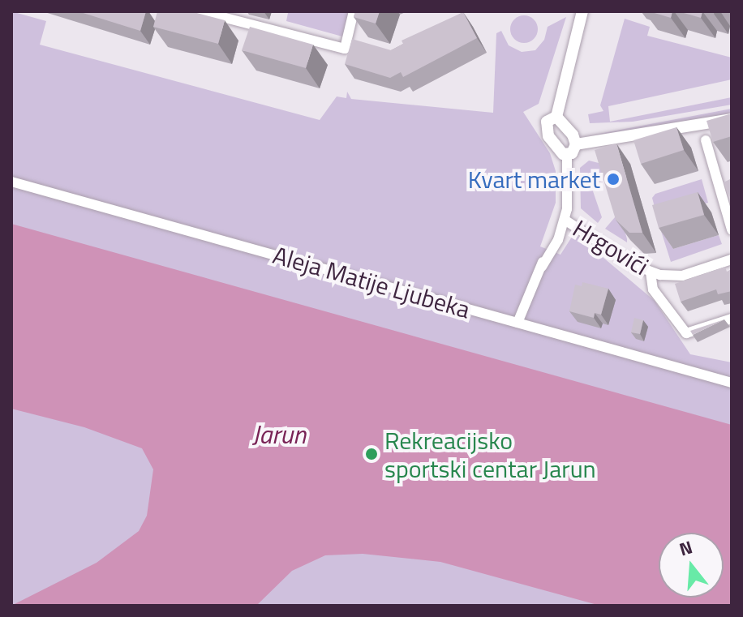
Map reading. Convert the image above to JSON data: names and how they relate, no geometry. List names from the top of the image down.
{
  "streets": {
    "street": ["Hrgovići", "Aleja Matije Ljubeka"]
  },
  "crossings": [
    ["Hrgovići", "Aleja Matije Ljubeka"]
  ],
  "water": ["Jarun"],
  "places": ["Kvart market", "Rekreacijsko sportski centar Jarun"],
  "north": "top"
}
